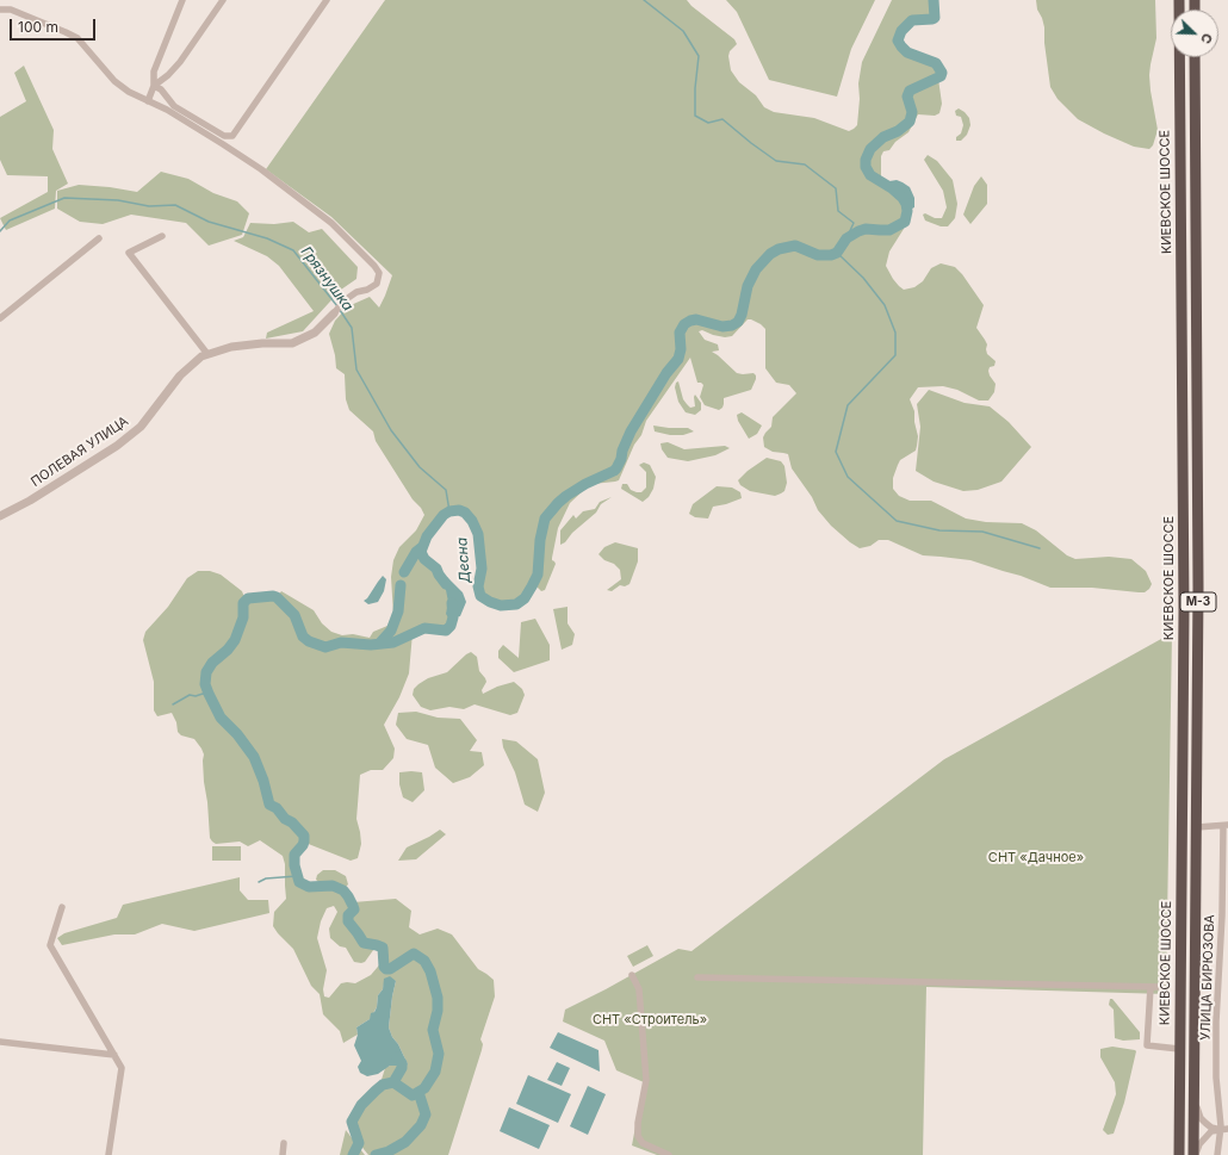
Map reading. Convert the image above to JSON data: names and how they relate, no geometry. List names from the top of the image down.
{
  "streets": {
    "highway": ["КИЕВСКОЕ ШОССЕ", "М-3"],
    "street": ["ПОЛЕВАЯ УЛИЦА", "УЛИЦА БИРЮЗОВА"]
  },
  "water": ["Грязнушка", "Десна"],
  "parks": ["СНТ «Дачное»", "СНТ «Строитель»"],
  "scale_bar": "100 m",
  "north": "bottom right"
}
